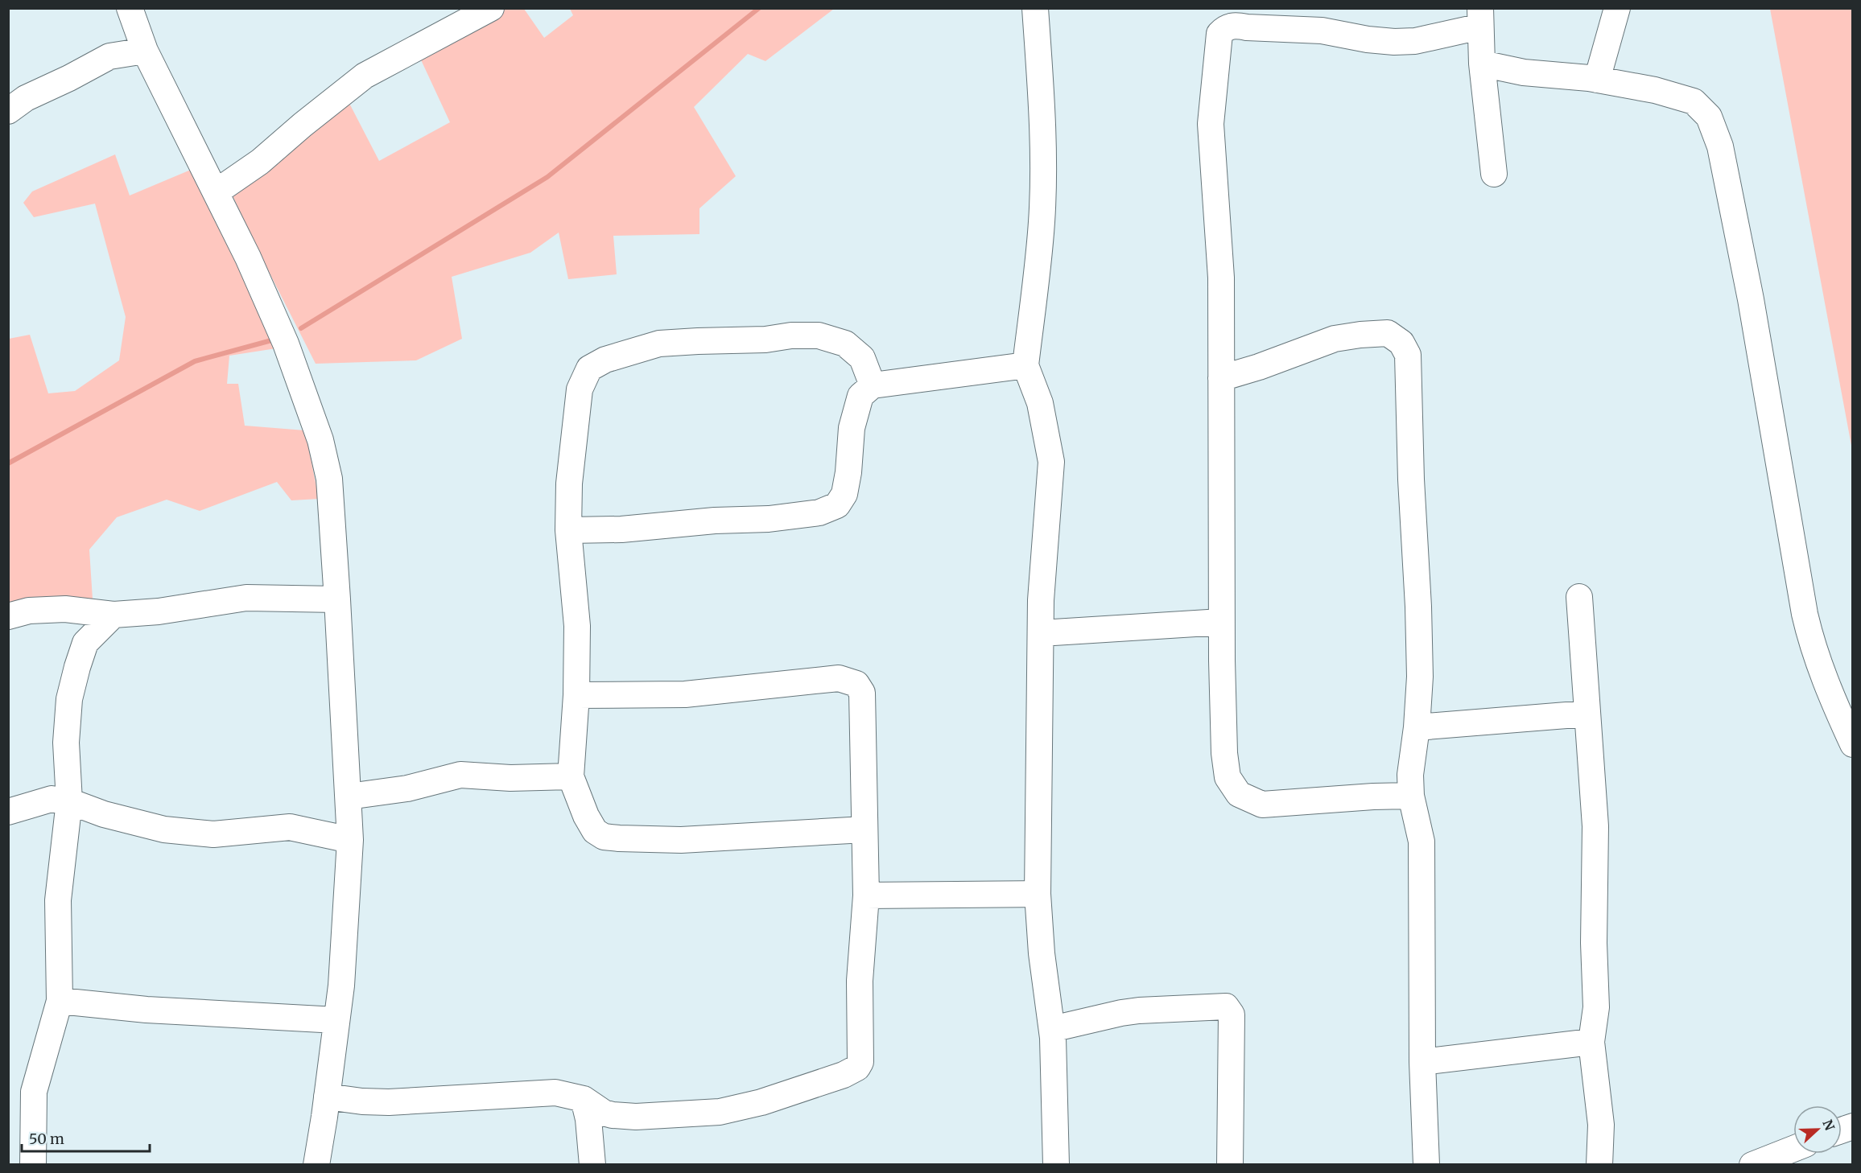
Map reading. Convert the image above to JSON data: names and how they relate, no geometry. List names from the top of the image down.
{
  "scale_bar": "50 m",
  "north": "right"
}
